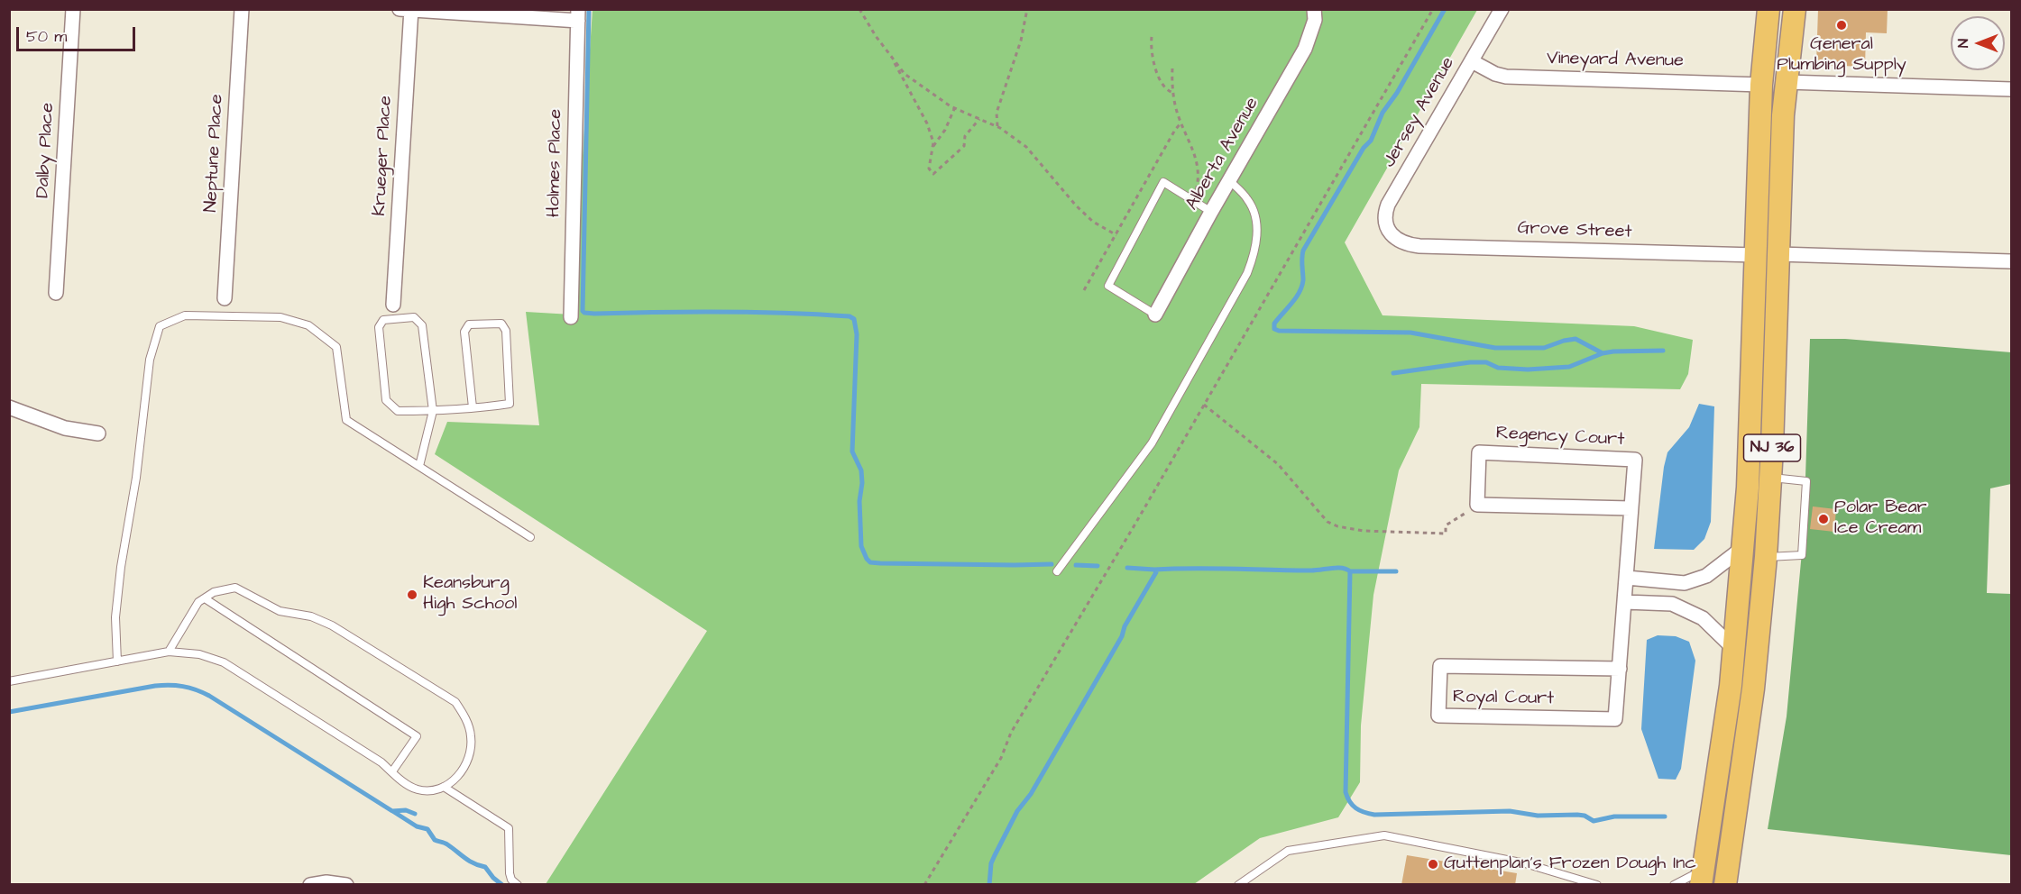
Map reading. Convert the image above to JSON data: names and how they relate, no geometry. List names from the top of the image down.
{
  "streets": {
    "highway": ["NJ 36"],
    "street": [
      "Vineyard Avenue",
      "Jersey Avenue",
      "Dalby Place",
      "Neptune Place",
      "Alberta Avenue",
      "Krueger Place",
      "Holmes Place",
      "Grove Street",
      "Regency Court",
      "Royal Court"
    ]
  },
  "crossings": [
    ["Vineyard Avenue", "Jersey Avenue"],
    ["Vineyard Avenue", "NJ 36"],
    ["Jersey Avenue", "Grove Street"],
    ["Grove Street", "NJ 36"],
    ["Regency Court", "Royal Court"]
  ],
  "places": [
    "General Plumbing Supply",
    "Polar Bear Ice Cream",
    "Keansburg High School",
    "Guttenplan's Frozen Dough Inc"
  ],
  "scale_bar": "50 m",
  "north": "left"
}
